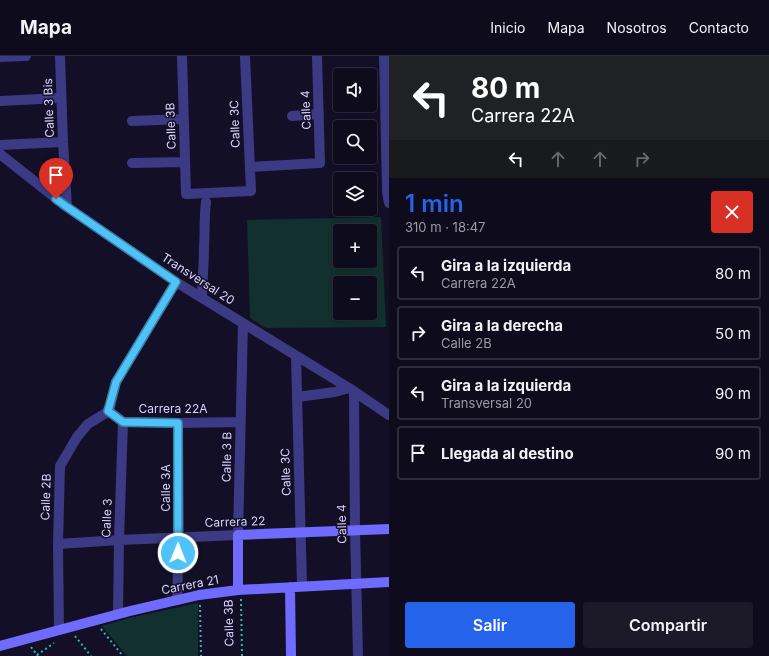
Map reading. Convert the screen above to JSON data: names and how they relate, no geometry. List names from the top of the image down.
{
  "streets": {
    "street": [
      "Calle 3 Bis",
      "Calle 4",
      "Calle 3C",
      "Calle 3B",
      "Transversal 20",
      "Carrera 22A",
      "Calle 3 B",
      "Calle 3A",
      "Calle 2B",
      "Calle 3",
      "Carrera 22",
      "Carrera 21"
    ]
  },
  "crossings": [
    ["Calle 3 Bis", "Transversal 20"],
    ["Calle 4", "Calle 3C"],
    ["Calle 4", "Transversal 20"],
    ["Calle 4", "Carrera 22"],
    ["Calle 4", "Carrera 21"],
    ["Calle 3C", "Calle 3B"],
    ["Calle 3C", "Transversal 20"],
    ["Calle 3C", "Carrera 22"],
    ["Calle 3C", "Carrera 21"],
    ["Calle 3B", "Calle 3 B"],
    ["Calle 3B", "Carrera 21"],
    ["Transversal 20", "Calle 3 B"],
    ["Carrera 22A", "Calle 3 B"],
    ["Carrera 22A", "Calle 3A"],
    ["Carrera 22A", "Calle 2B"],
    ["Carrera 22A", "Calle 3"],
    ["Calle 3 B", "Carrera 22"],
    ["Calle 3 B", "Carrera 21"],
    ["Calle 3A", "Carrera 22"],
    ["Calle 3A", "Carrera 21"],
    ["Calle 2B", "Carrera 22"],
    ["Calle 2B", "Carrera 21"],
    ["Calle 3", "Carrera 22"],
    ["Calle 3", "Carrera 21"]
  ],
  "page": {
    "header": "Mapa",
    "nav": [
      "Inicio",
      "Mapa",
      "Nosotros",
      "Contacto"
    ],
    "turn": ["80 m", "Carrera 22A"],
    "map_buttons": ["+", "−"],
    "heading": ["1 min", "310 m · 18:47"],
    "list": [
      {
        "name": "Gira a la izquierda",
        "note": "Carrera 22A",
        "value": "80 m"
      },
      {
        "name": "Gira a la derecha",
        "note": "Calle 2B",
        "value": "50 m"
      },
      {
        "name": "Gira a la izquierda",
        "note": "Transversal 20",
        "value": "90 m"
      },
      {
        "name": "Llegada al destino",
        "value": "90 m"
      }
    ],
    "buttons": ["Salir", "Compartir"]
  }
}
